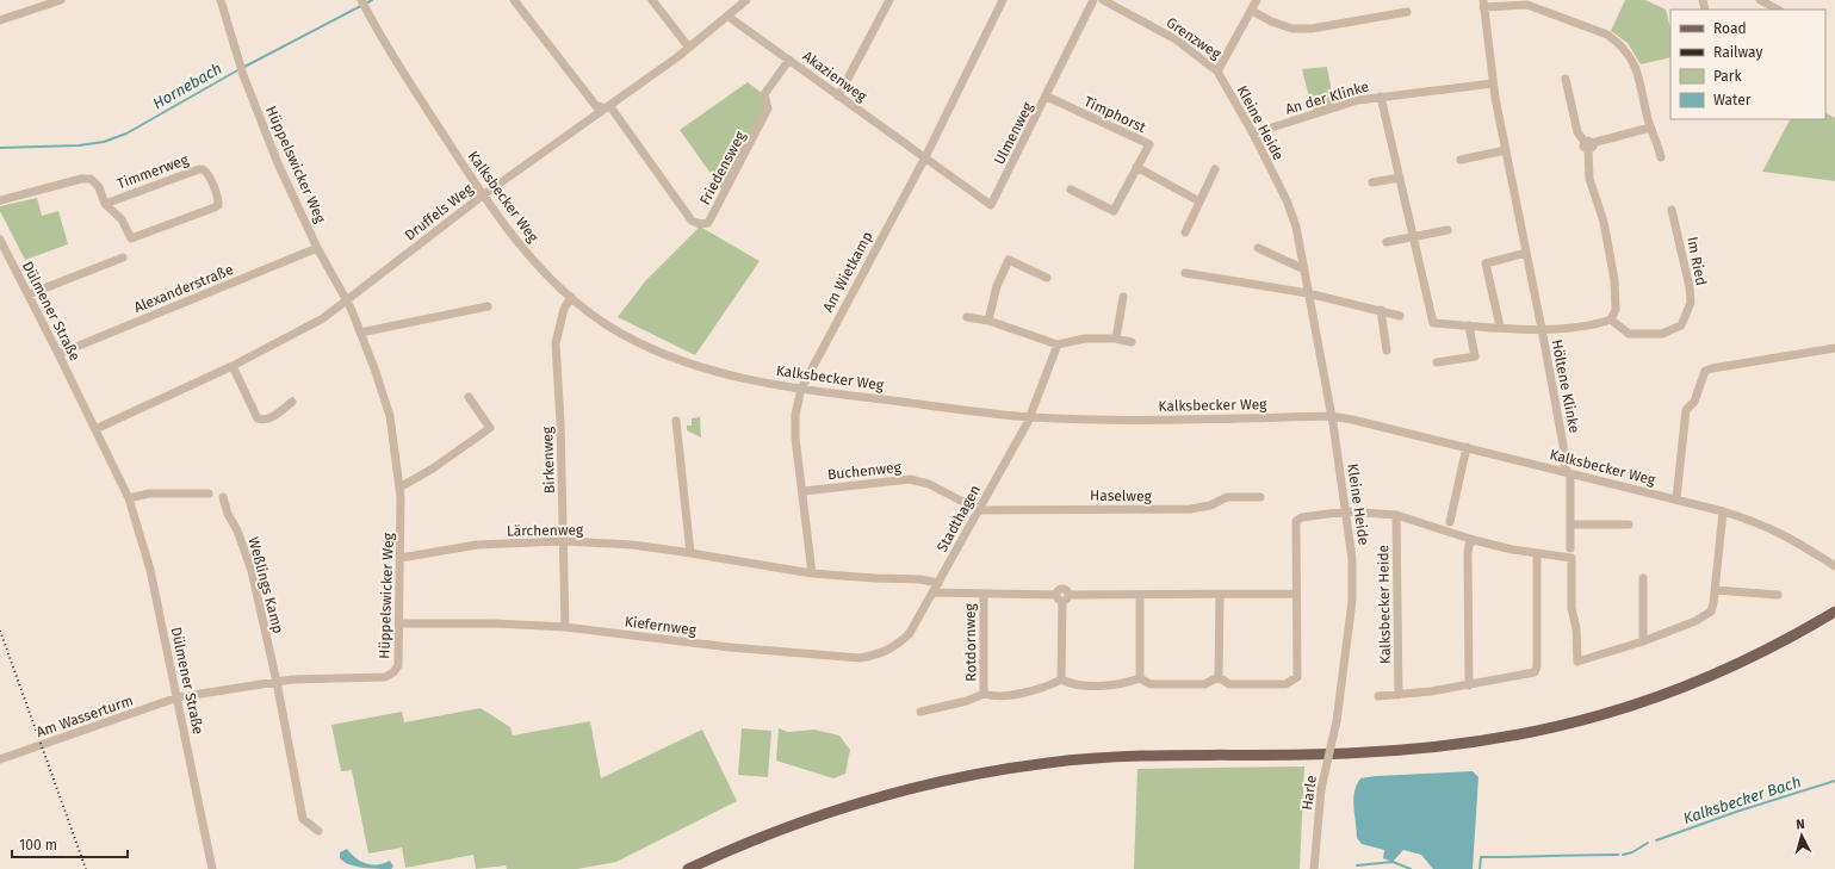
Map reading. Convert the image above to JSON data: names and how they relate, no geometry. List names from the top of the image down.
{
  "streets": {
    "street": [
      "Grenzweg",
      "Akazienweg",
      "An der Klinke",
      "Timphorst",
      "Kleine Heide",
      "Ulmenweg",
      "Hüppelswicker Weg",
      "Friedensweg",
      "Timmerweg",
      "Kalksbecker Weg",
      "Druffels Weg",
      "Im Ried",
      "Am Wietkamp",
      "Alexanderstraße",
      "Dülmener Straße",
      "Höltene Klinke",
      "Birkenweg",
      "Buchenweg",
      "Haselweg",
      "Stadthagen",
      "Lärchenweg",
      "Weßlings Kamp",
      "Kalksbecker Heide",
      "Kiefernweg",
      "Rotdornweg",
      "Am Wasserturm",
      "Harle"
    ]
  },
  "crossings": [
    ["Grenzweg", "Kleine Heide"],
    ["Akazienweg", "Ulmenweg"],
    ["Akazienweg", "Friedensweg"],
    ["Akazienweg", "Druffels Weg"],
    ["Akazienweg", "Am Wietkamp"],
    ["An der Klinke", "Kleine Heide"],
    ["An der Klinke", "Höltene Klinke"],
    ["Timphorst", "Ulmenweg"],
    ["Kleine Heide", "Kalksbecker Weg"],
    ["Kleine Heide", "Harle"],
    ["Ulmenweg", "Am Wietkamp"],
    ["Hüppelswicker Weg", "Druffels Weg"],
    ["Hüppelswicker Weg", "Alexanderstraße"],
    ["Hüppelswicker Weg", "Lärchenweg"],
    ["Hüppelswicker Weg", "Weßlings Kamp"],
    ["Hüppelswicker Weg", "Kiefernweg"],
    ["Friedensweg", "Druffels Weg"],
    ["Kalksbecker Weg", "Druffels Weg"],
    ["Kalksbecker Weg", "Am Wietkamp"],
    ["Kalksbecker Weg", "Höltene Klinke"],
    ["Kalksbecker Weg", "Birkenweg"],
    ["Kalksbecker Weg", "Stadthagen"],
    ["Druffels Weg", "Dülmener Straße"],
    ["Am Wietkamp", "Buchenweg"],
    ["Am Wietkamp", "Lärchenweg"],
    ["Alexanderstraße", "Dülmener Straße"],
    ["Dülmener Straße", "Am Wasserturm"],
    ["Birkenweg", "Lärchenweg"],
    ["Birkenweg", "Kiefernweg"],
    ["Buchenweg", "Haselweg"],
    ["Buchenweg", "Stadthagen"],
    ["Haselweg", "Stadthagen"],
    ["Stadthagen", "Lärchenweg"],
    ["Stadthagen", "Kiefernweg"],
    ["Stadthagen", "Rotdornweg"]
  ],
  "water": ["Hornebach", "Kalksbecker Bach"],
  "legend": [
    "Road",
    "Railway",
    "Park",
    "Water"
  ],
  "scale_bar": "100 m",
  "north": "top"
}
